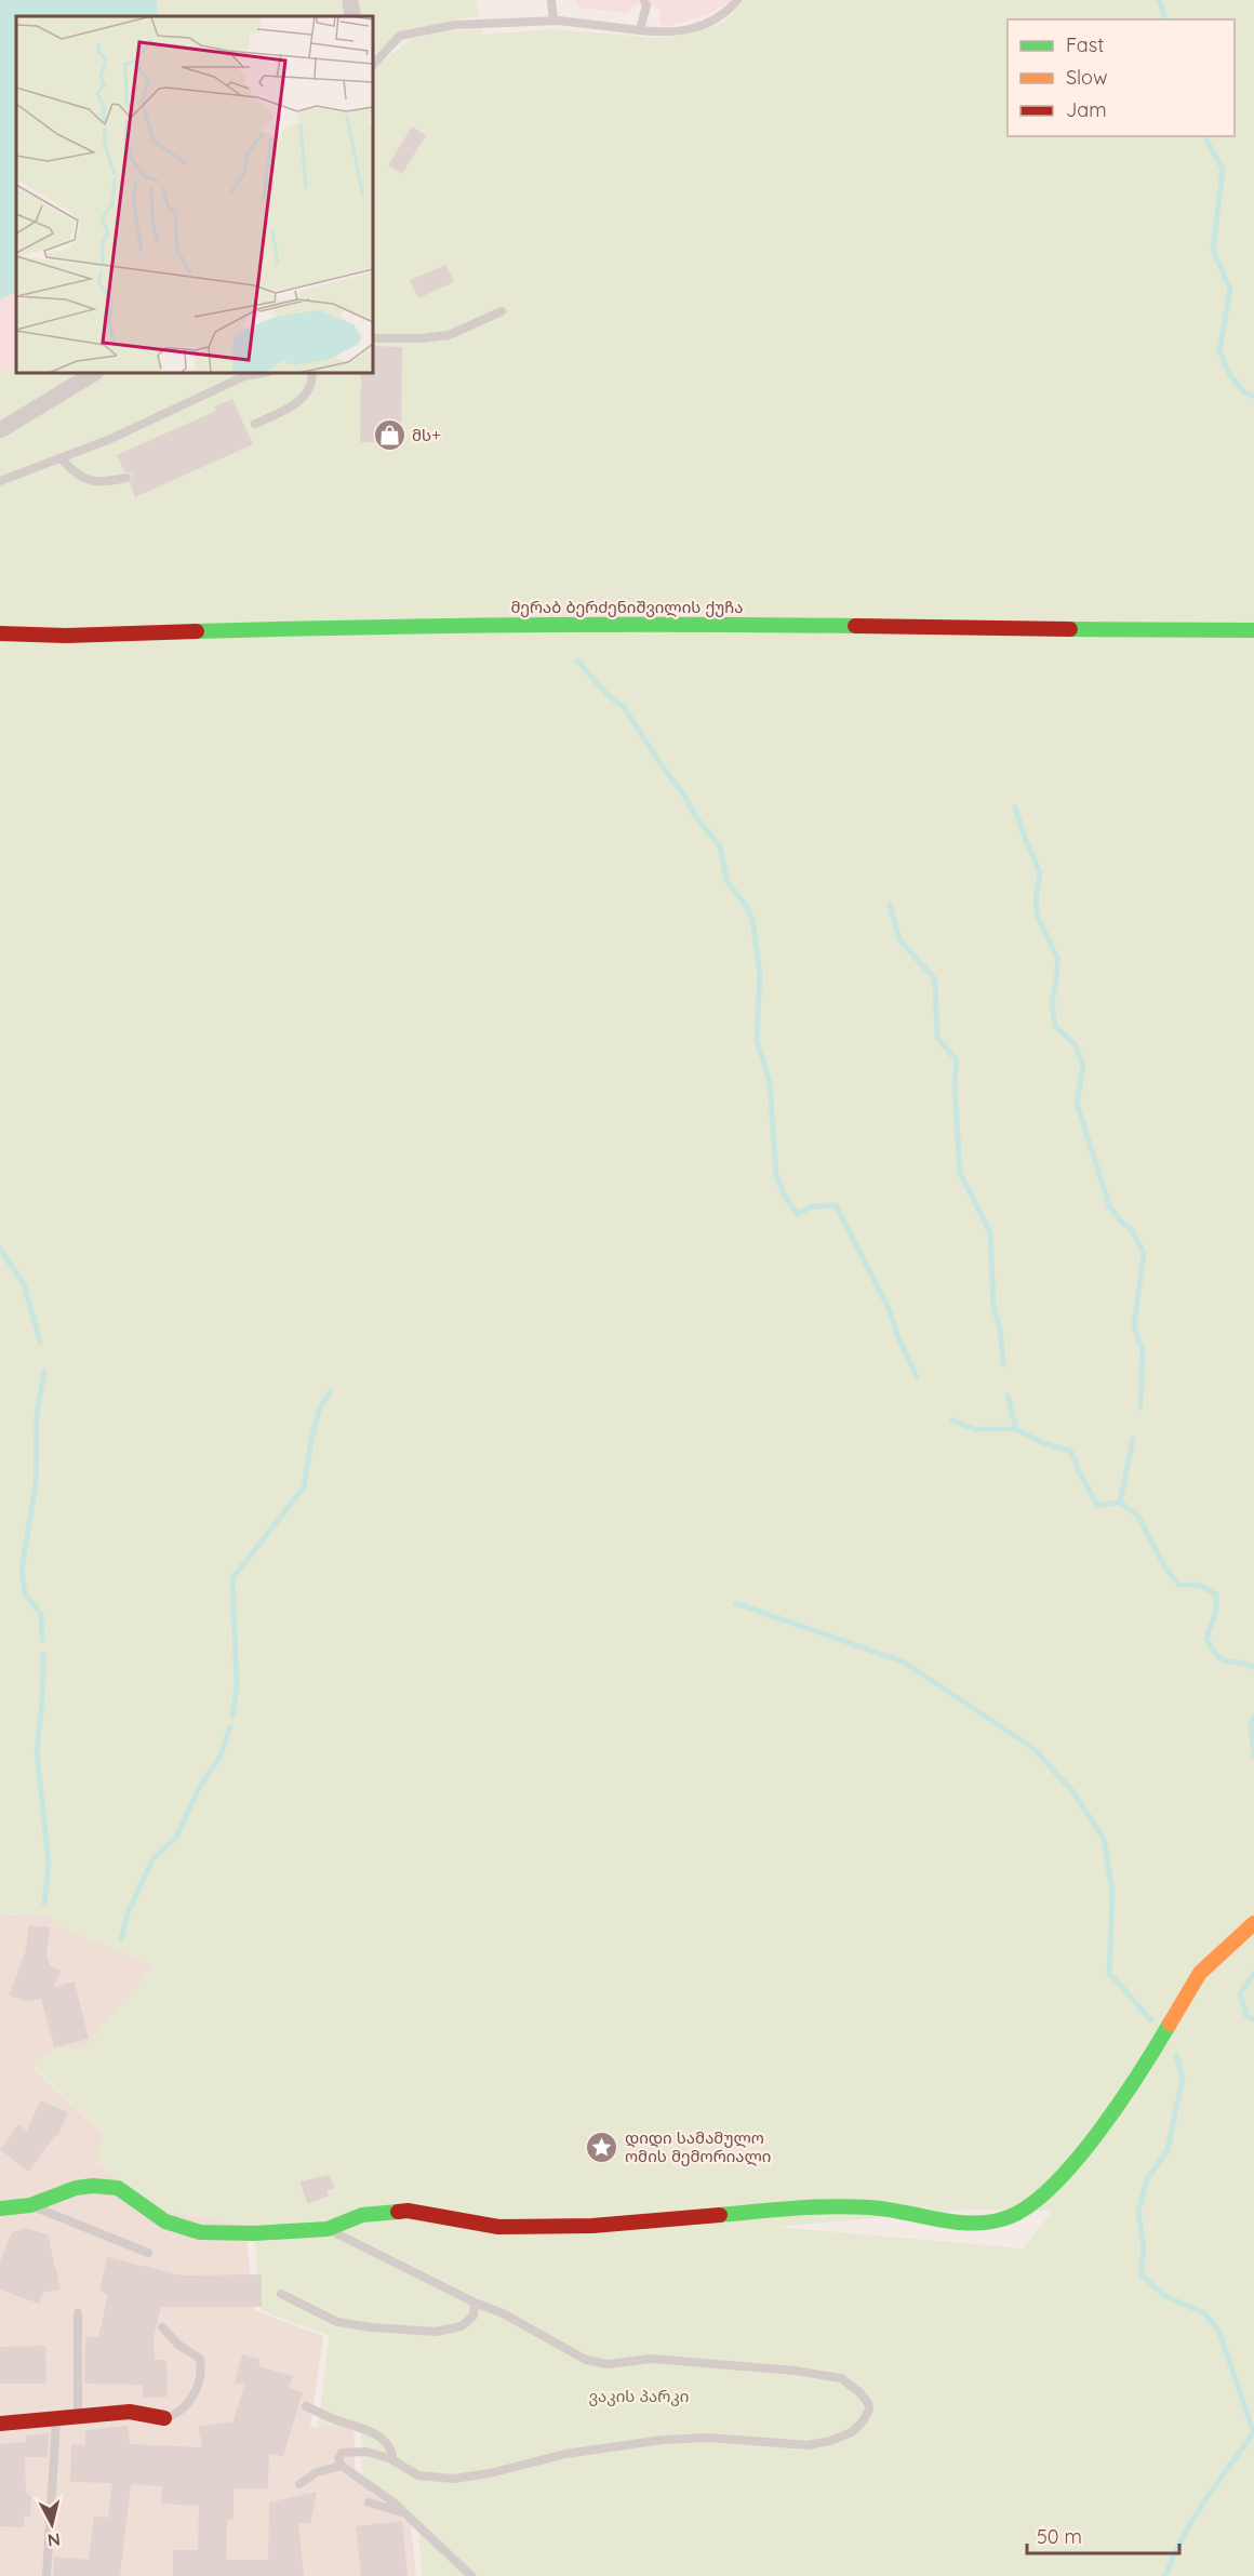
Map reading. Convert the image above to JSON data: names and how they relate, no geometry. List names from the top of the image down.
{
  "streets": {
    "street": ["მერაბ ბერძენიშვილის ქუჩა"]
  },
  "parks": ["ვაკის პარკი"],
  "places": {
    "shop": ["მს+"],
    "place": ["დიდი სამამულო ომის მემორიალი"]
  },
  "legend": ["Fast", "Slow", "Jam"],
  "scale_bar": "50 m",
  "north": "bottom"
}
